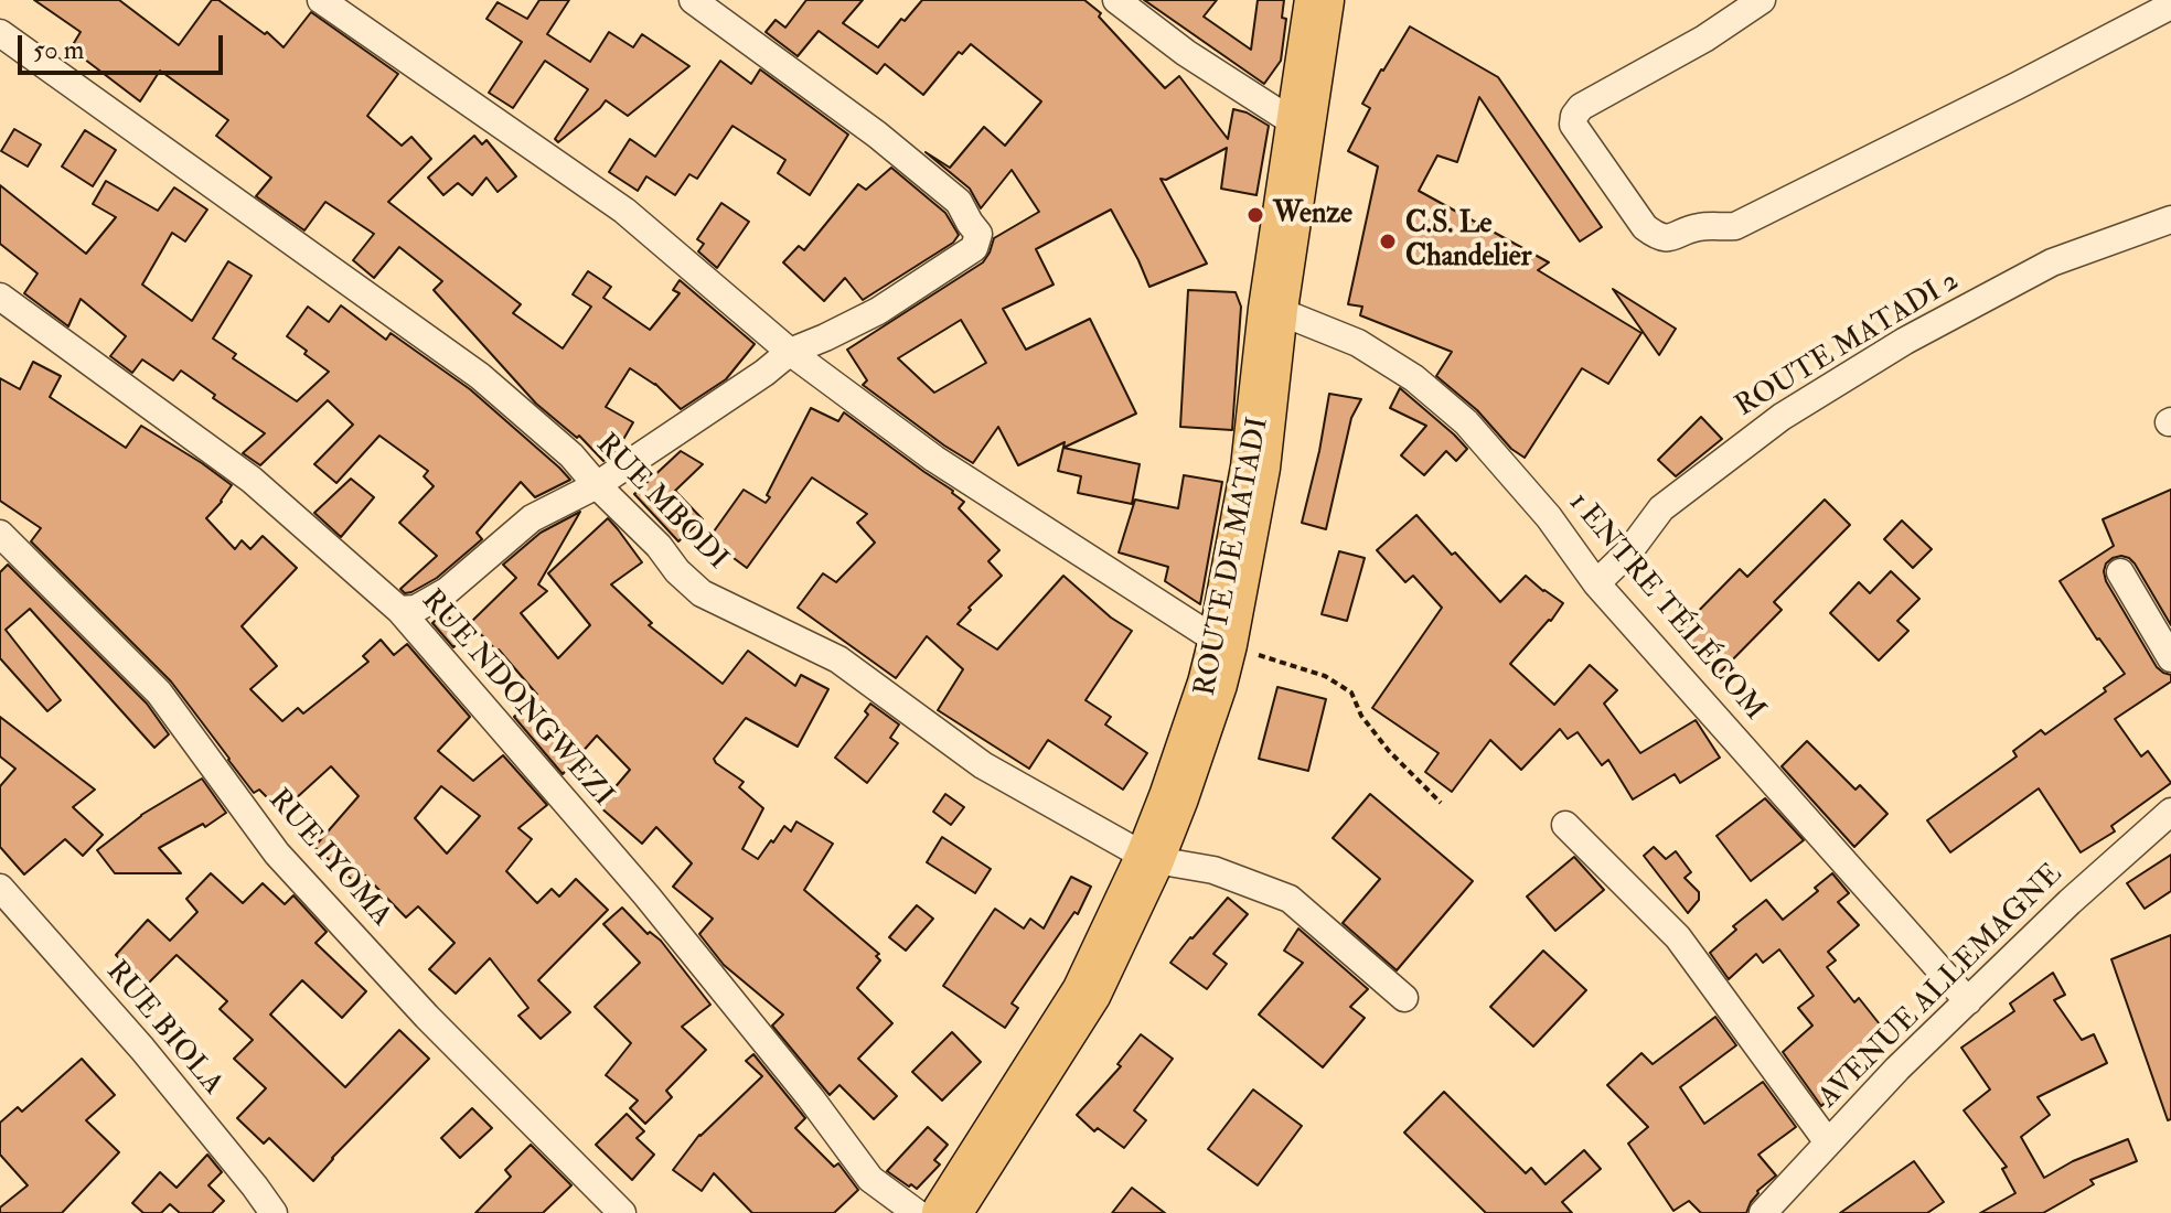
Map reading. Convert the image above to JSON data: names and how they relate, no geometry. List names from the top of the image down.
{
  "streets": {
    "highway": ["ROUTE DE MATADI"],
    "street": [
      "ROUTE MATADI 2",
      "RUE MBODI",
      "1 ENTRE TÉLÉCOM",
      "RUE NDONGWEZI",
      "RUE IYOMA",
      "AVENUE ALLEMAGNE",
      "RUE BIOLA"
    ]
  },
  "crossings": [
    ["ROUTE MATADI 2", "1 ENTRE TÉLÉCOM"],
    ["RUE MBODI", "ROUTE DE MATADI"],
    ["ROUTE DE MATADI", "1 ENTRE TÉLÉCOM"],
    ["ROUTE DE MATADI", "RUE NDONGWEZI"],
    ["1 ENTRE TÉLÉCOM", "AVENUE ALLEMAGNE"]
  ],
  "places": ["Wenze", "C.S. Le Chandelier"],
  "scale_bar": "50 m"
}
